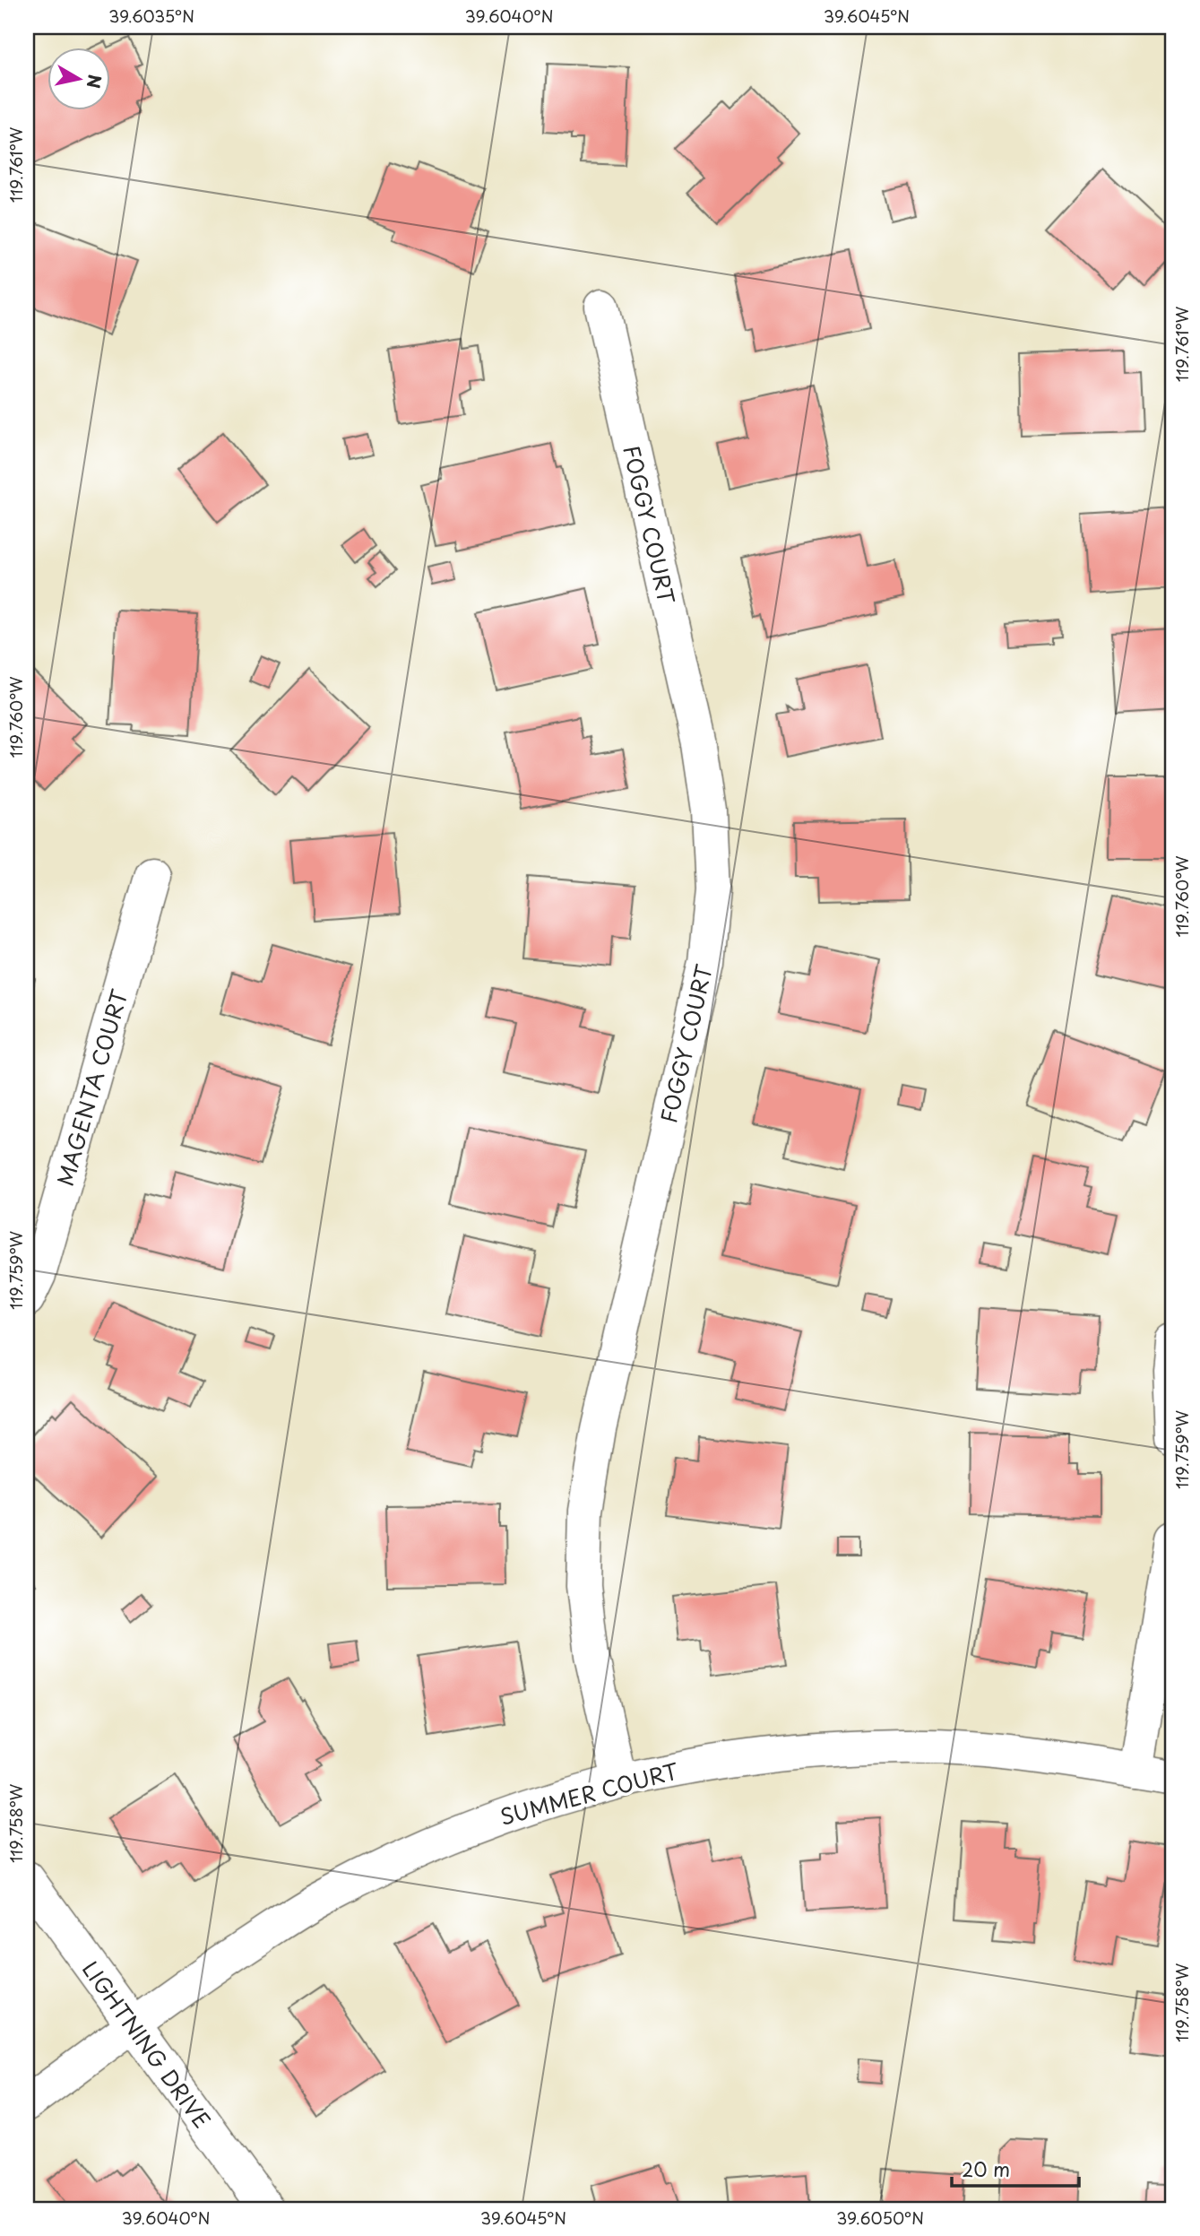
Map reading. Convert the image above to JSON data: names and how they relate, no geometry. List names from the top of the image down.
{
  "streets": {
    "street": [
      "FOGGY COURT",
      "MAGENTA COURT",
      "SUMMER COURT",
      "LIGHTNING DRIVE"
    ]
  },
  "crossings": [
    ["FOGGY COURT", "SUMMER COURT"],
    ["SUMMER COURT", "LIGHTNING DRIVE"]
  ],
  "scale_bar": "20 m",
  "north": "right",
  "coordinates": [
    "39.6035°N",
    "39.6040°N",
    "39.6045°N",
    "119.761°W",
    "119.760°W",
    "119.759°W",
    "119.758°W",
    "39.6050°N"
  ]
}
